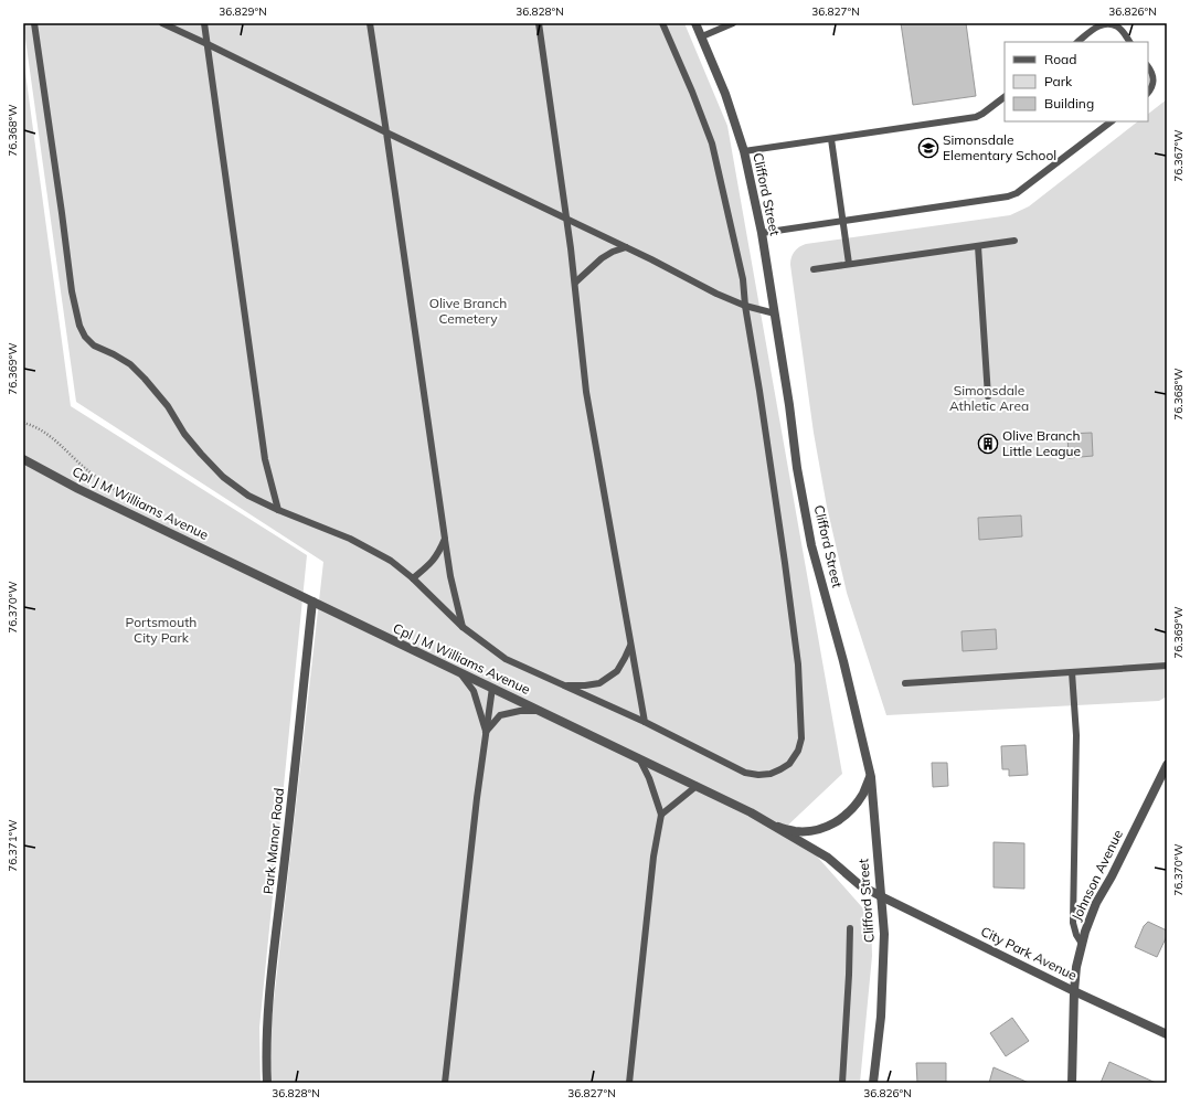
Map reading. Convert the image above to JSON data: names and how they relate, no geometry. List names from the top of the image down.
{
  "streets": {
    "street": [
      "Clifford Street",
      "Cpl J M Williams Avenue",
      "Park Manor Road",
      "Johnson Avenue",
      "City Park Avenue"
    ]
  },
  "crossings": [
    ["Clifford Street", "Cpl J M Williams Avenue"],
    ["Clifford Street", "City Park Avenue"],
    ["Cpl J M Williams Avenue", "Park Manor Road"],
    ["Cpl J M Williams Avenue", "City Park Avenue"],
    ["Johnson Avenue", "City Park Avenue"]
  ],
  "parks": ["Olive Branch Cemetery", "Simonsdale Athletic Area", "Portsmouth City Park"],
  "places": {
    "school or university": ["Simonsdale Elementary School"],
    "building": ["Olive Branch Little League"]
  },
  "legend": ["Road", "Park", "Building"],
  "coordinates": [
    "36.829°N",
    "36.828°N",
    "36.827°N",
    "36.826°N",
    "76.368°W",
    "76.367°W",
    "76.369°W",
    "76.370°W",
    "76.371°W"
  ]
}
